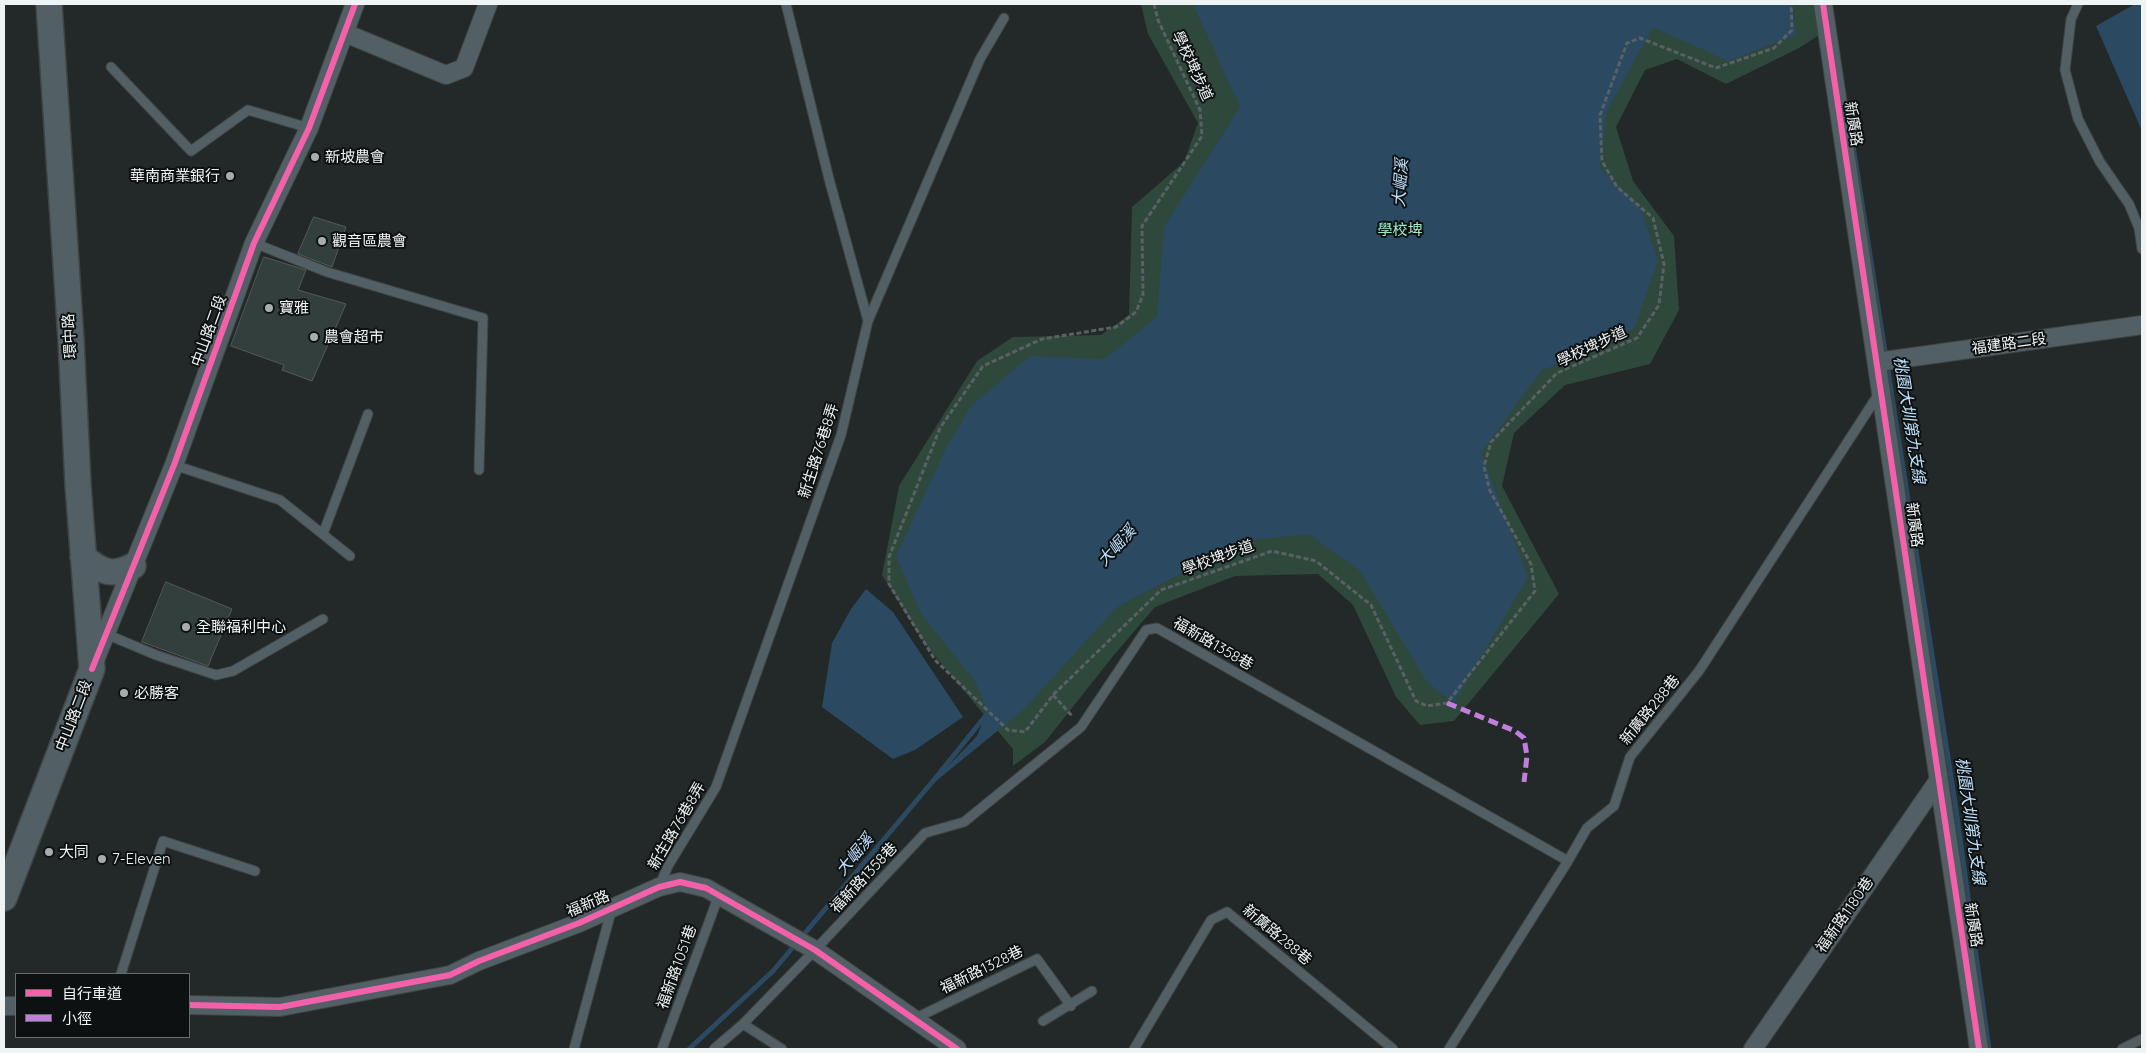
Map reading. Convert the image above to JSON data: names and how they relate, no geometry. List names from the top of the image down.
{
  "streets": {
    "main road": ["中山路二段", "環中路"],
    "street": [
      "新廣路",
      "福建路二段",
      "福新路",
      "福新路1180巷"
    ],
    "lane": [
      "新生路76巷8弄",
      "福新路1358巷",
      "新廣路288巷",
      "福新路1051巷",
      "福新路1328巷"
    ],
    "path": ["學校埤步道"]
  },
  "crossings": [
    ["新廣路", "福建路二段"],
    ["新廣路", "新廣路288巷"],
    ["新廣路", "福新路1180巷"],
    ["中山路二段", "環中路"],
    ["新生路76巷8弄", "福新路"],
    ["福新路1358巷", "新廣路288巷"],
    ["福新路1358巷", "福新路"],
    ["福新路", "福新路1051巷"],
    ["福新路", "福新路1328巷"]
  ],
  "water": ["大崛溪", "桃園大圳第九支線"],
  "parks": ["學校埤"],
  "places": [
    "新坡農會",
    "華南商業銀行",
    "觀音區農會",
    "寶雅",
    "農會超市",
    "全聯福利中心",
    "必勝客",
    "大同",
    "7-Eleven"
  ],
  "legend": ["自行車道", "小徑"]
}
